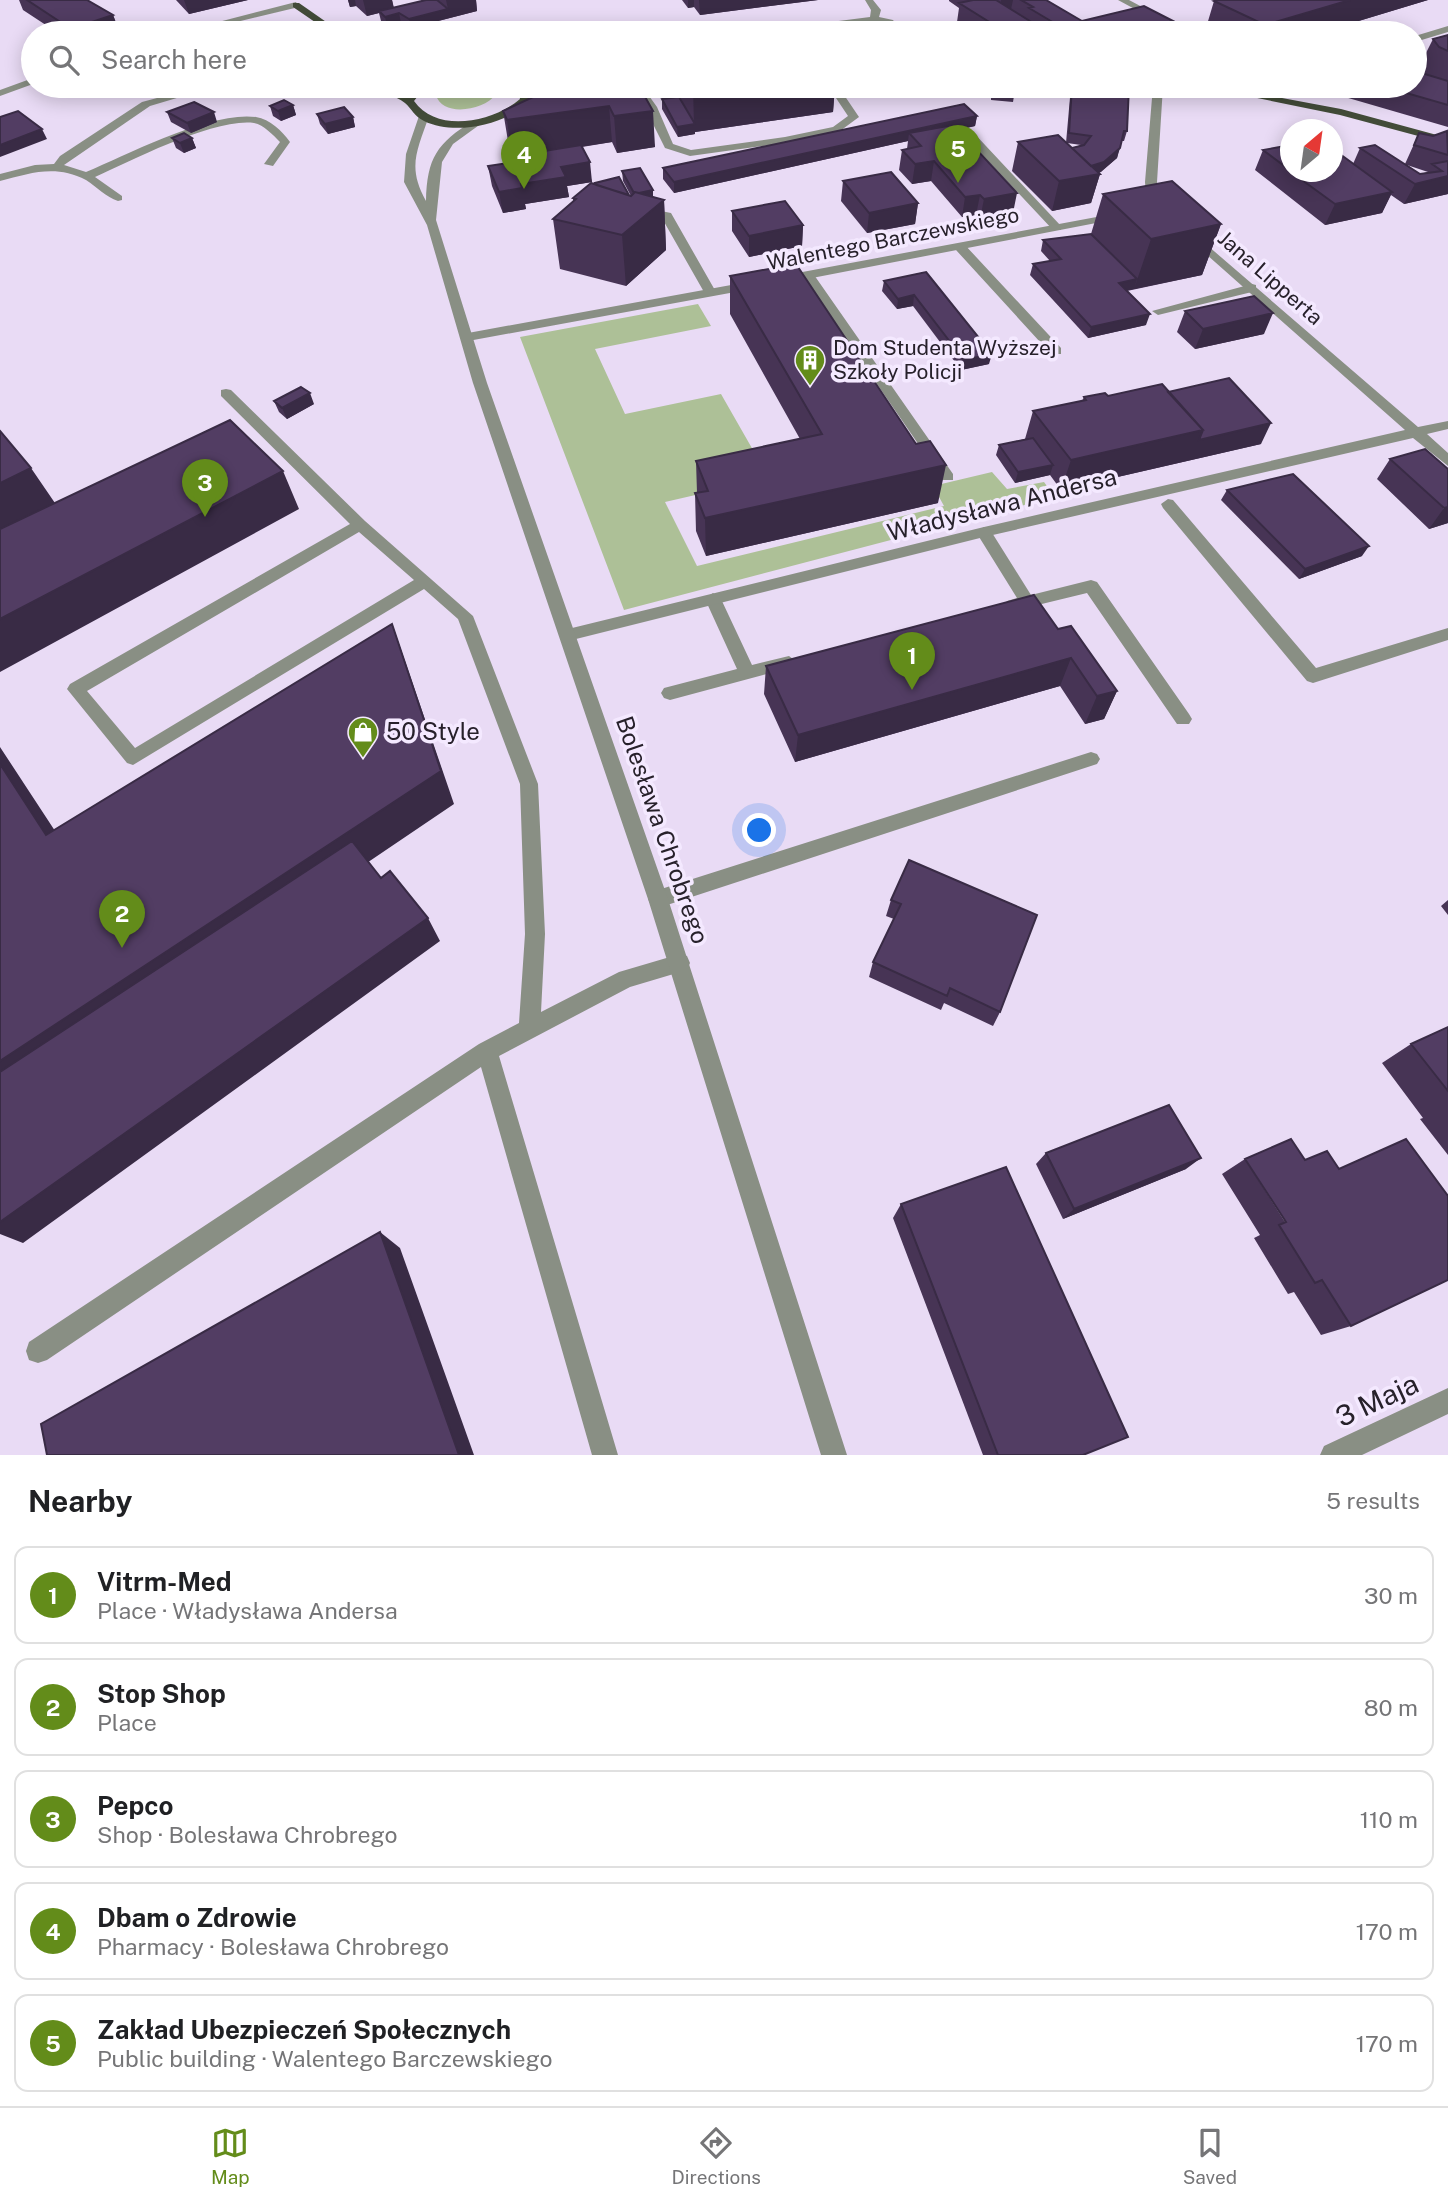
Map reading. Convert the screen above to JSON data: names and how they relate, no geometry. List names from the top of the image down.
{
  "streets": {
    "street": [
      "Walentego Barczewskiego",
      "Jana Lipperta",
      "Władysława Andersa",
      "Bolesława Chrobrego",
      "3 Maja"
    ]
  },
  "crossings": [
    ["Walentego Barczewskiego", "Jana Lipperta"],
    ["Walentego Barczewskiego", "Bolesława Chrobrego"],
    ["Jana Lipperta", "Władysława Andersa"],
    ["Władysława Andersa", "Bolesława Chrobrego"]
  ],
  "places": {
    "building": ["Dom Studenta Wyższej Szkoły Policji"],
    "shop": ["50 Style"]
  },
  "north": "top right",
  "page": {
    "search": "Search here",
    "pins": [
      "5",
      "4",
      "3",
      "1",
      "2"
    ],
    "heading": ["Nearby", "5 results"],
    "list": [
      {
        "mark": "1",
        "name": "Vitrm-Med",
        "note": "Place · Władysława Andersa",
        "value": "30 m"
      },
      {
        "mark": "2",
        "name": "Stop Shop",
        "note": "Place",
        "value": "80 m"
      },
      {
        "mark": "3",
        "name": "Pepco",
        "note": "Shop · Bolesława Chrobrego",
        "value": "110 m"
      },
      {
        "mark": "4",
        "name": "Dbam o Zdrowie",
        "note": "Pharmacy · Bolesława Chrobrego",
        "value": "170 m"
      },
      {
        "mark": "5",
        "name": "Zakład Ubezpieczeń Społecznych",
        "note": "Public building · Walentego Barczewskiego",
        "value": "170 m"
      }
    ],
    "nav": ["Map", "Directions", "Saved"]
  }
}
